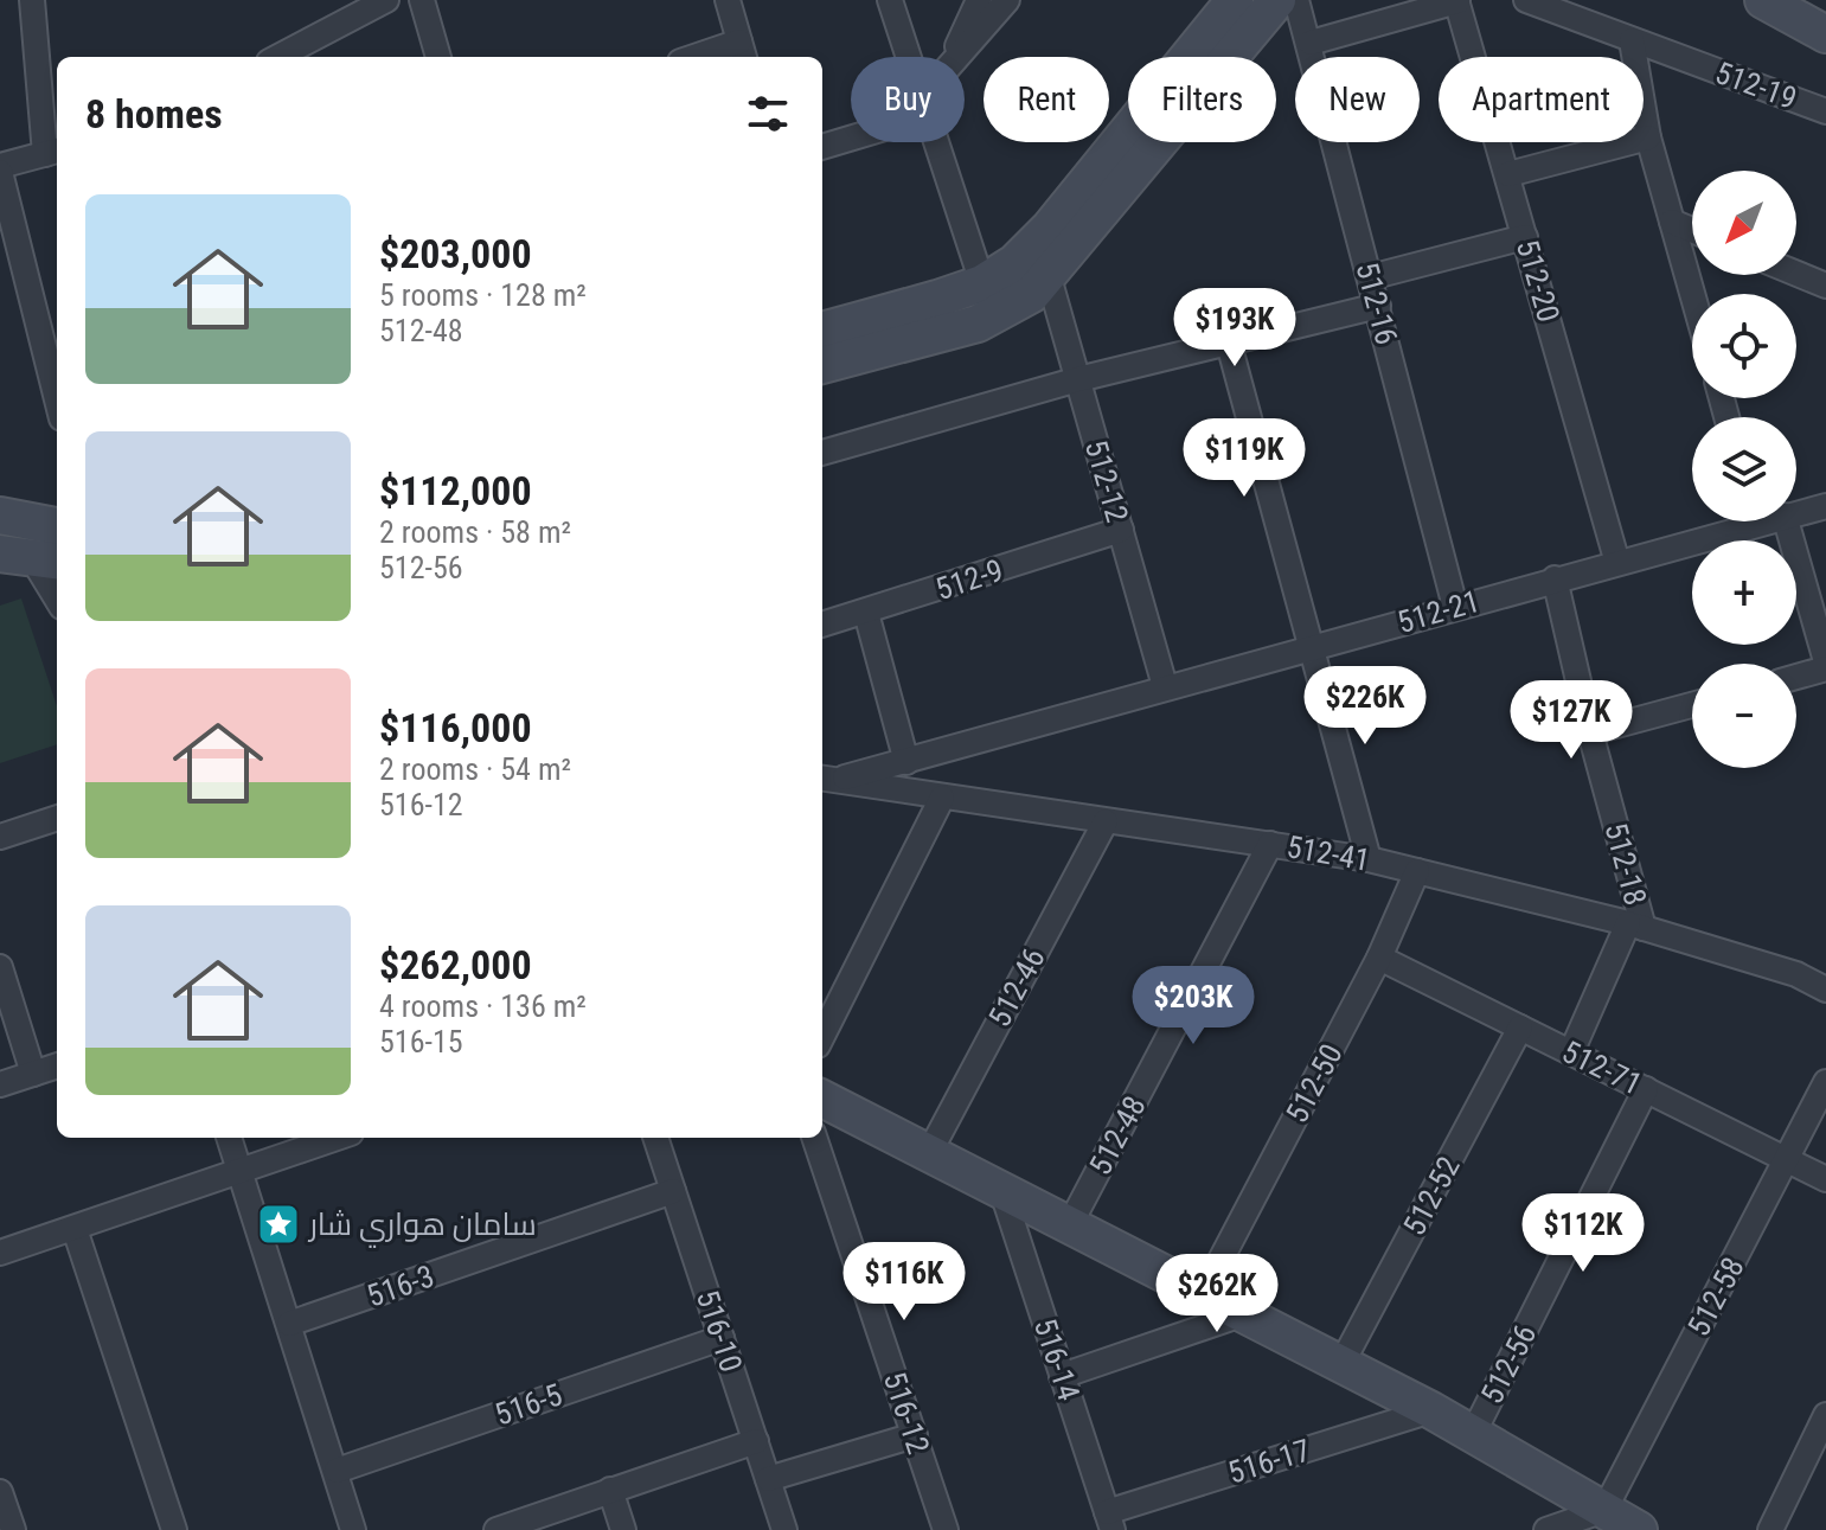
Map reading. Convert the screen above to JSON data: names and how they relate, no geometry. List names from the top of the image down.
{
  "streets": {
    "street": [
      "512-19",
      "512-20",
      "512-16",
      "512-12",
      "512-9",
      "512-21",
      "512-41",
      "512-18",
      "512-46",
      "512-71",
      "512-50",
      "512-48",
      "512-52",
      "516-3",
      "512-58",
      "516-10",
      "516-14",
      "512-56",
      "516-5",
      "516-12",
      "516-17"
    ]
  },
  "crossings": [
    ["512-20", "512-21"],
    ["512-16", "512-21"],
    ["512-12", "512-9"],
    ["512-12", "512-21"],
    ["512-21", "512-41"],
    ["512-21", "512-18"],
    ["512-41", "512-18"],
    ["512-41", "512-46"],
    ["512-41", "512-50"],
    ["512-41", "512-48"],
    ["512-71", "512-50"],
    ["512-71", "512-52"],
    ["512-71", "512-58"],
    ["512-71", "512-56"],
    ["516-3", "516-10"],
    ["516-10", "516-5"],
    ["516-14", "516-17"]
  ],
  "places": {
    "place": ["سامان هواري شار"]
  },
  "north": "bottom left",
  "page": {
    "chip": [
      "Buy",
      "Rent",
      "Filters",
      "New",
      "Apartment"
    ],
    "heading": "8 homes",
    "map_buttons": ["+", "−"],
    "list": [
      {
        "name": "$203,000",
        "note": "5 rooms · 128 m² · 512-48"
      },
      {
        "name": "$112,000",
        "note": "2 rooms · 58 m² · 512-56"
      },
      {
        "name": "$116,000",
        "note": "2 rooms · 54 m² · 516-12"
      },
      {
        "name": "$262,000",
        "note": "4 rooms · 136 m² · 516-15"
      }
    ],
    "price": [
      "$193K",
      "$119K",
      "$226K",
      "$127K",
      "$203K",
      "$112K",
      "$116K",
      "$262K"
    ]
  }
}
